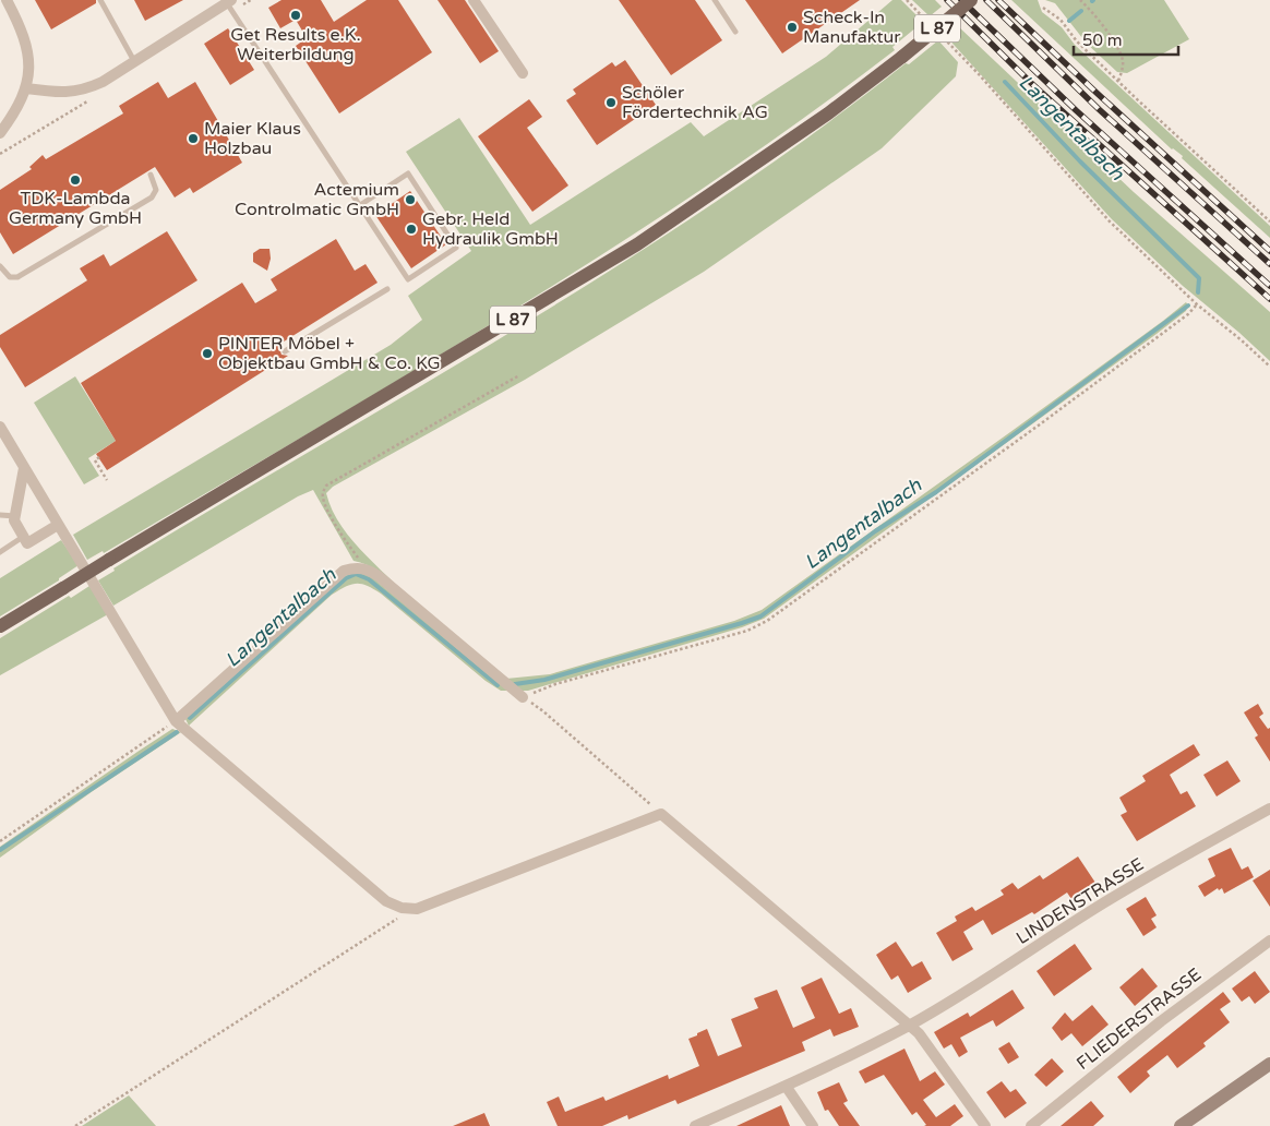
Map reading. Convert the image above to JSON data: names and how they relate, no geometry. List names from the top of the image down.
{
  "streets": {
    "main road": ["L 87"],
    "street": ["LINDENSTRASSE", "FLIEDERSTRASSE"]
  },
  "water": ["Langentalbach"],
  "places": [
    "Get Results e.K. Weiterbildung",
    "Scheck-In Manufaktur",
    "Schöler Fördertechnik AG",
    "Maier Klaus Holzbau",
    "TDK-Lambda Germany GmbH",
    "Actemium Controlmatic GmbH",
    "Gebr. Held Hydraulik GmbH",
    "PINTER Möbel + Objektbau GmbH & Co. KG"
  ],
  "scale_bar": "50 m"
}
